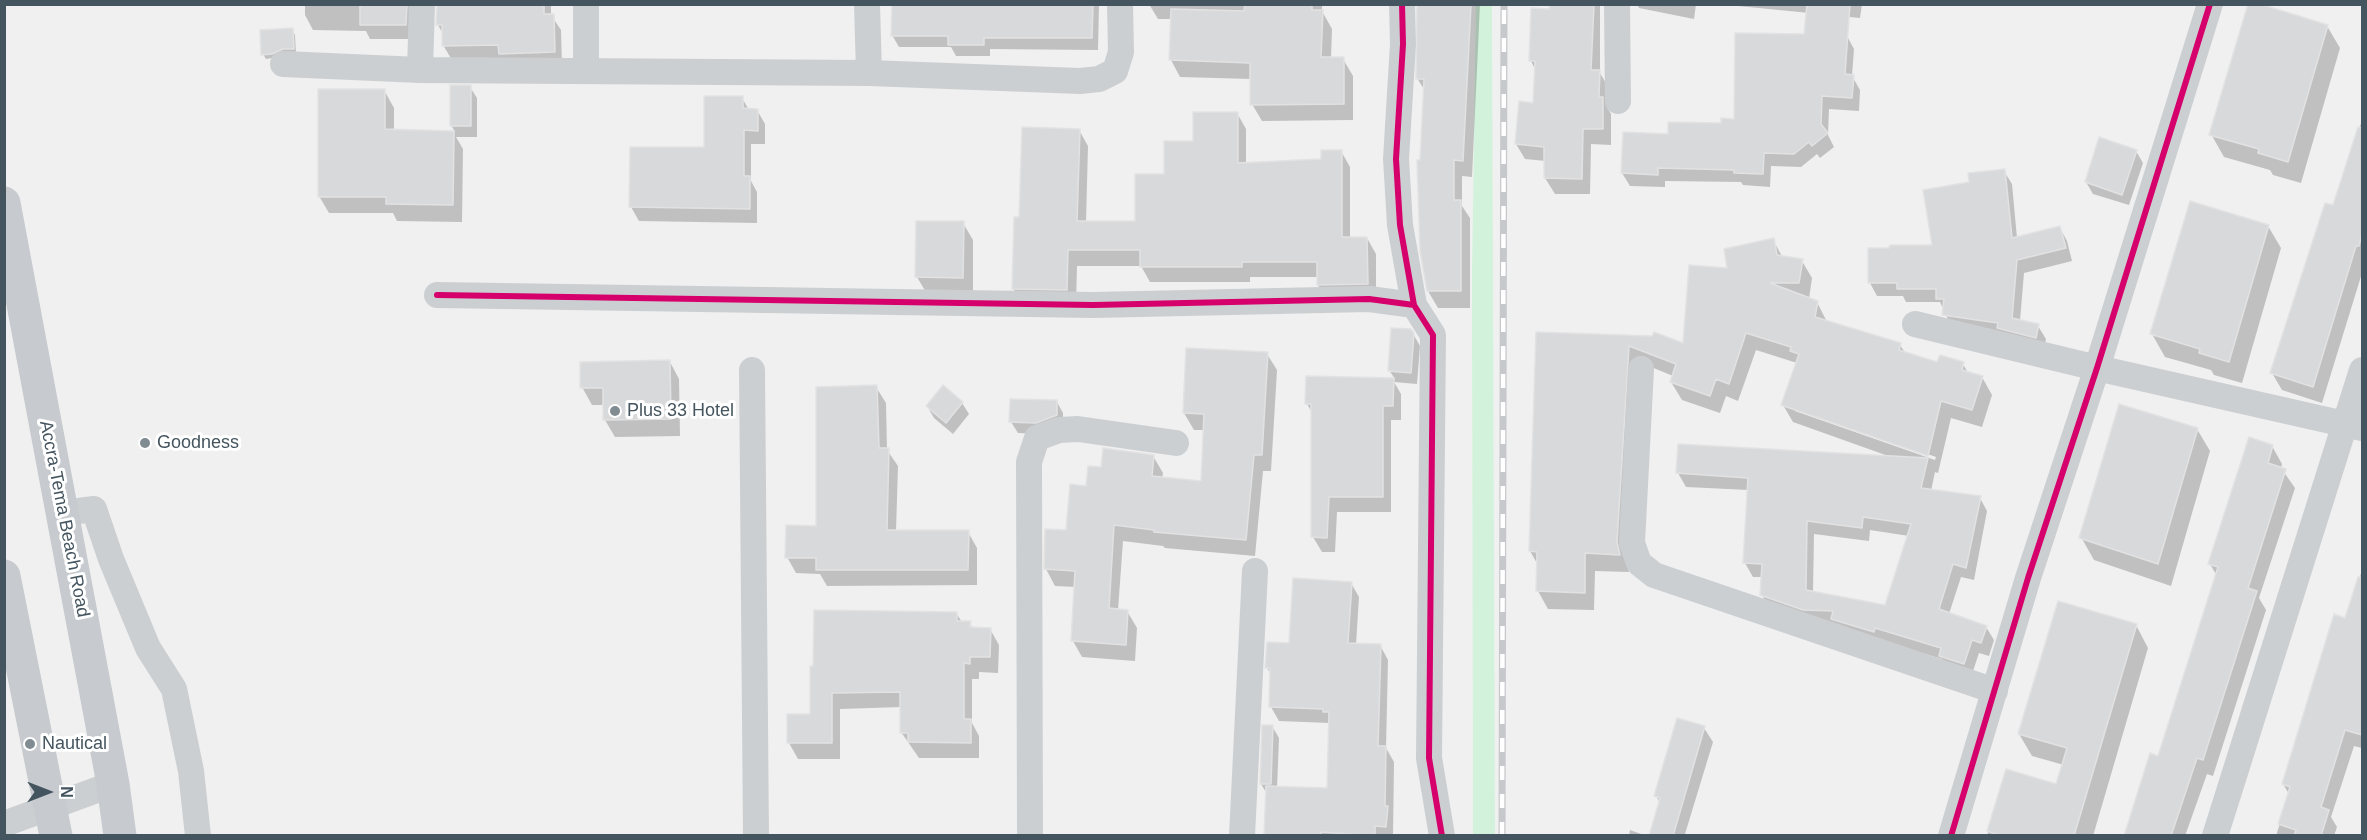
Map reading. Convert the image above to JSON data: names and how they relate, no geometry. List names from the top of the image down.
{
  "streets": {
    "main road": ["Accra-Tema Beach Road"]
  },
  "places": ["Plus 33 Hotel", "Goodness", "Nautical"],
  "north": "right"
}
